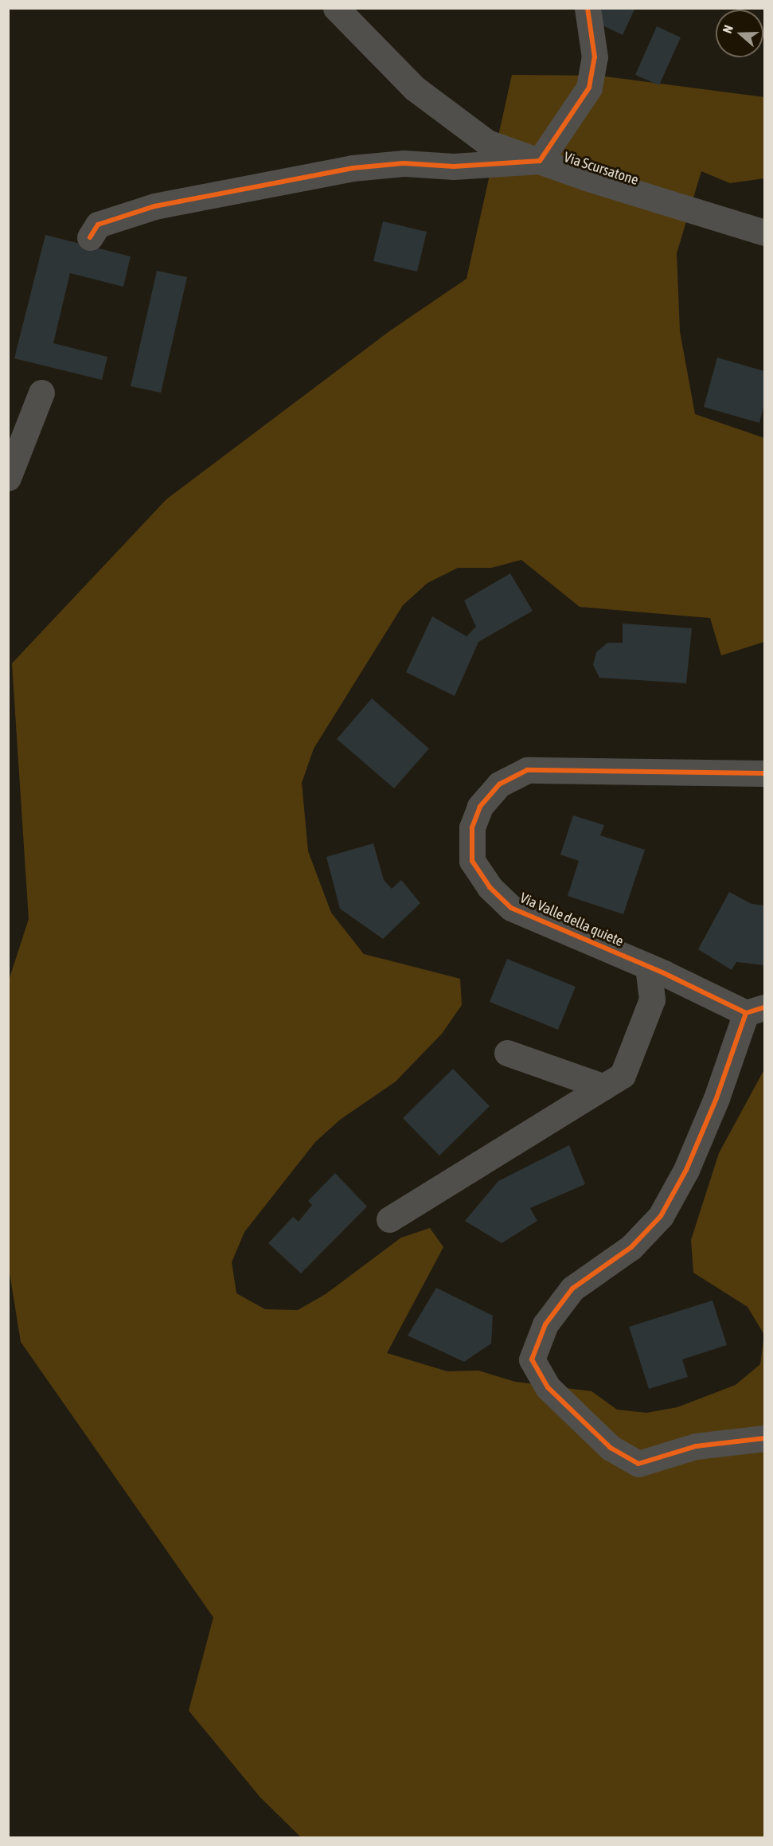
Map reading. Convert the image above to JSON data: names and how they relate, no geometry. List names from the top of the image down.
{
  "streets": {
    "street": ["Via Scursatone", "Via Valle della quiete"]
  },
  "north": "left"
}
